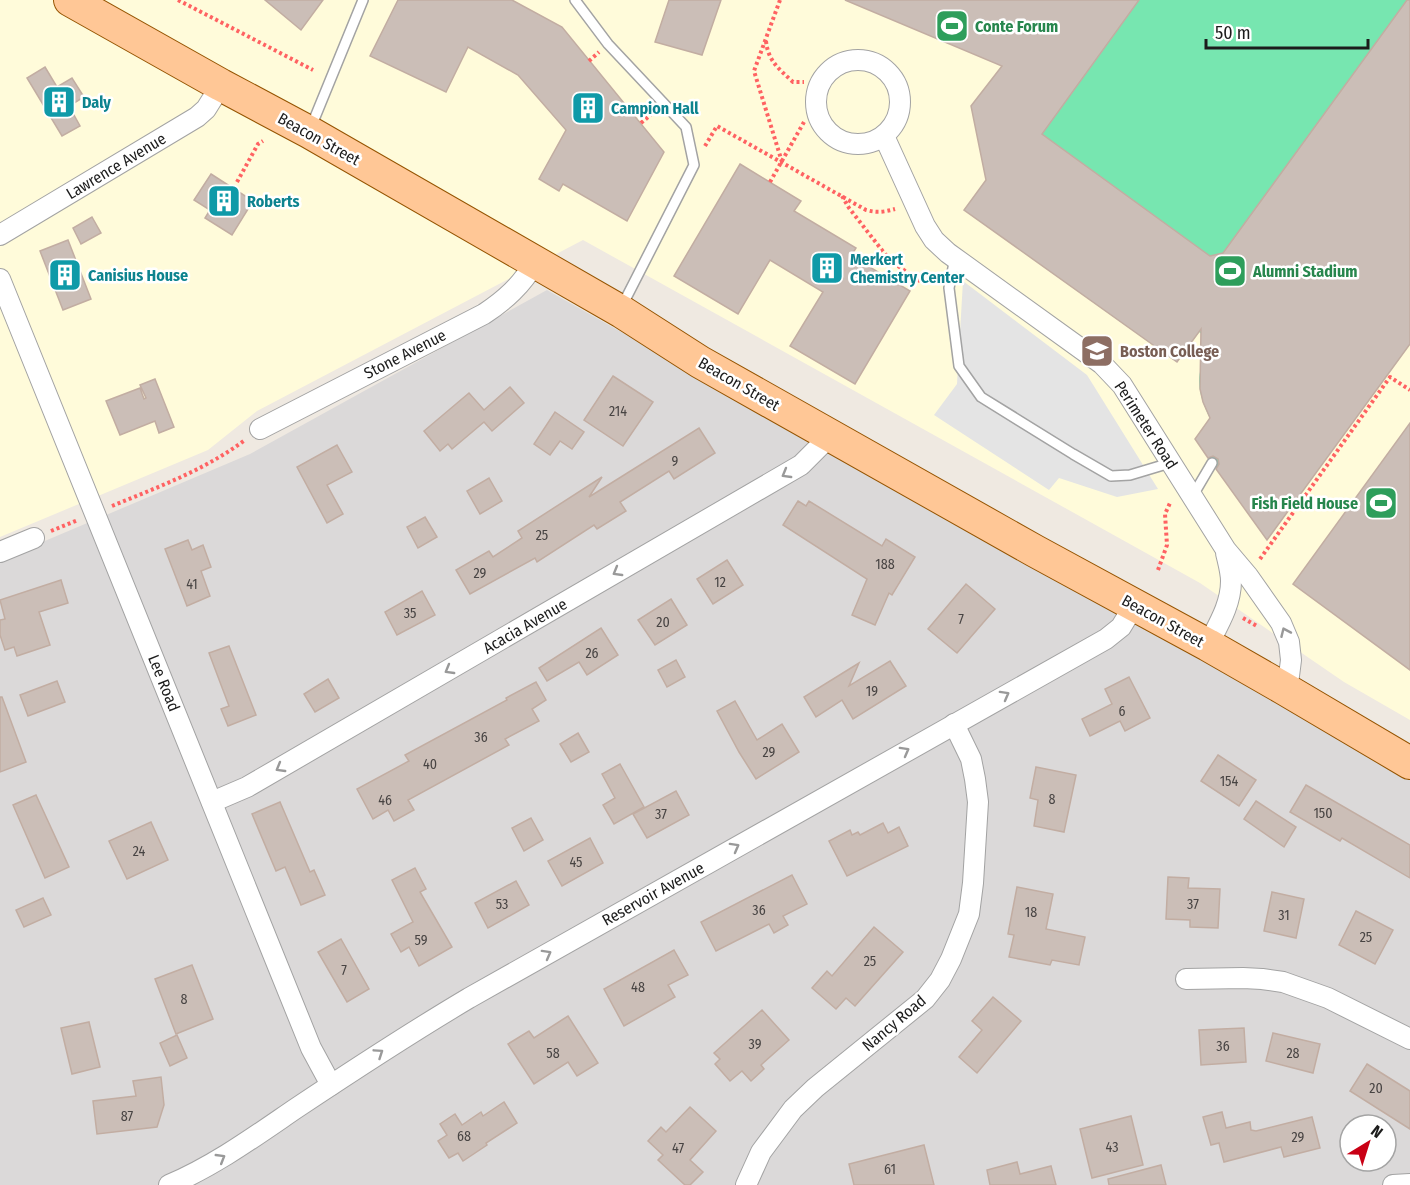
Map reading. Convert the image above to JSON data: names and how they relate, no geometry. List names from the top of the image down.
{
  "streets": {
    "main road": ["Beacon Street"],
    "street": [
      "Lawrence Avenue",
      "Stone Avenue",
      "Perimeter Road",
      "Acacia Avenue",
      "Lee Road",
      "Reservoir Avenue",
      "Nancy Road"
    ]
  },
  "crossings": [
    ["Beacon Street", "Lawrence Avenue"],
    ["Beacon Street", "Stone Avenue"],
    ["Beacon Street", "Perimeter Road"],
    ["Beacon Street", "Acacia Avenue"],
    ["Beacon Street", "Reservoir Avenue"],
    ["Acacia Avenue", "Lee Road"],
    ["Lee Road", "Reservoir Avenue"],
    ["Reservoir Avenue", "Nancy Road"]
  ],
  "one_way": ["Acacia Avenue", "Reservoir Avenue"],
  "places": {
    "sports": ["Conte Forum", "Alumni Stadium", "Fish Field House"],
    "building": [
      "Daly",
      "Campion Hall",
      "Roberts",
      "Merkert Chemistry Center",
      "Canisius House"
    ],
    "school or university": ["Boston College"]
  },
  "house_numbers": [
    "214",
    "9",
    "25",
    "188",
    "29",
    "12",
    "41",
    "35",
    "7",
    "20",
    "26",
    "19",
    "6",
    "36",
    "29",
    "40",
    "154",
    "8",
    "46",
    "150",
    "37",
    "24",
    "45",
    "53",
    "37",
    "36",
    "18",
    "31",
    "25",
    "59",
    "25",
    "7",
    "48",
    "8",
    "39",
    "36",
    "58",
    "28",
    "20",
    "87",
    "68",
    "29",
    "43",
    "47",
    "61"
  ],
  "scale_bar": "50 m",
  "north": "top right"
}
